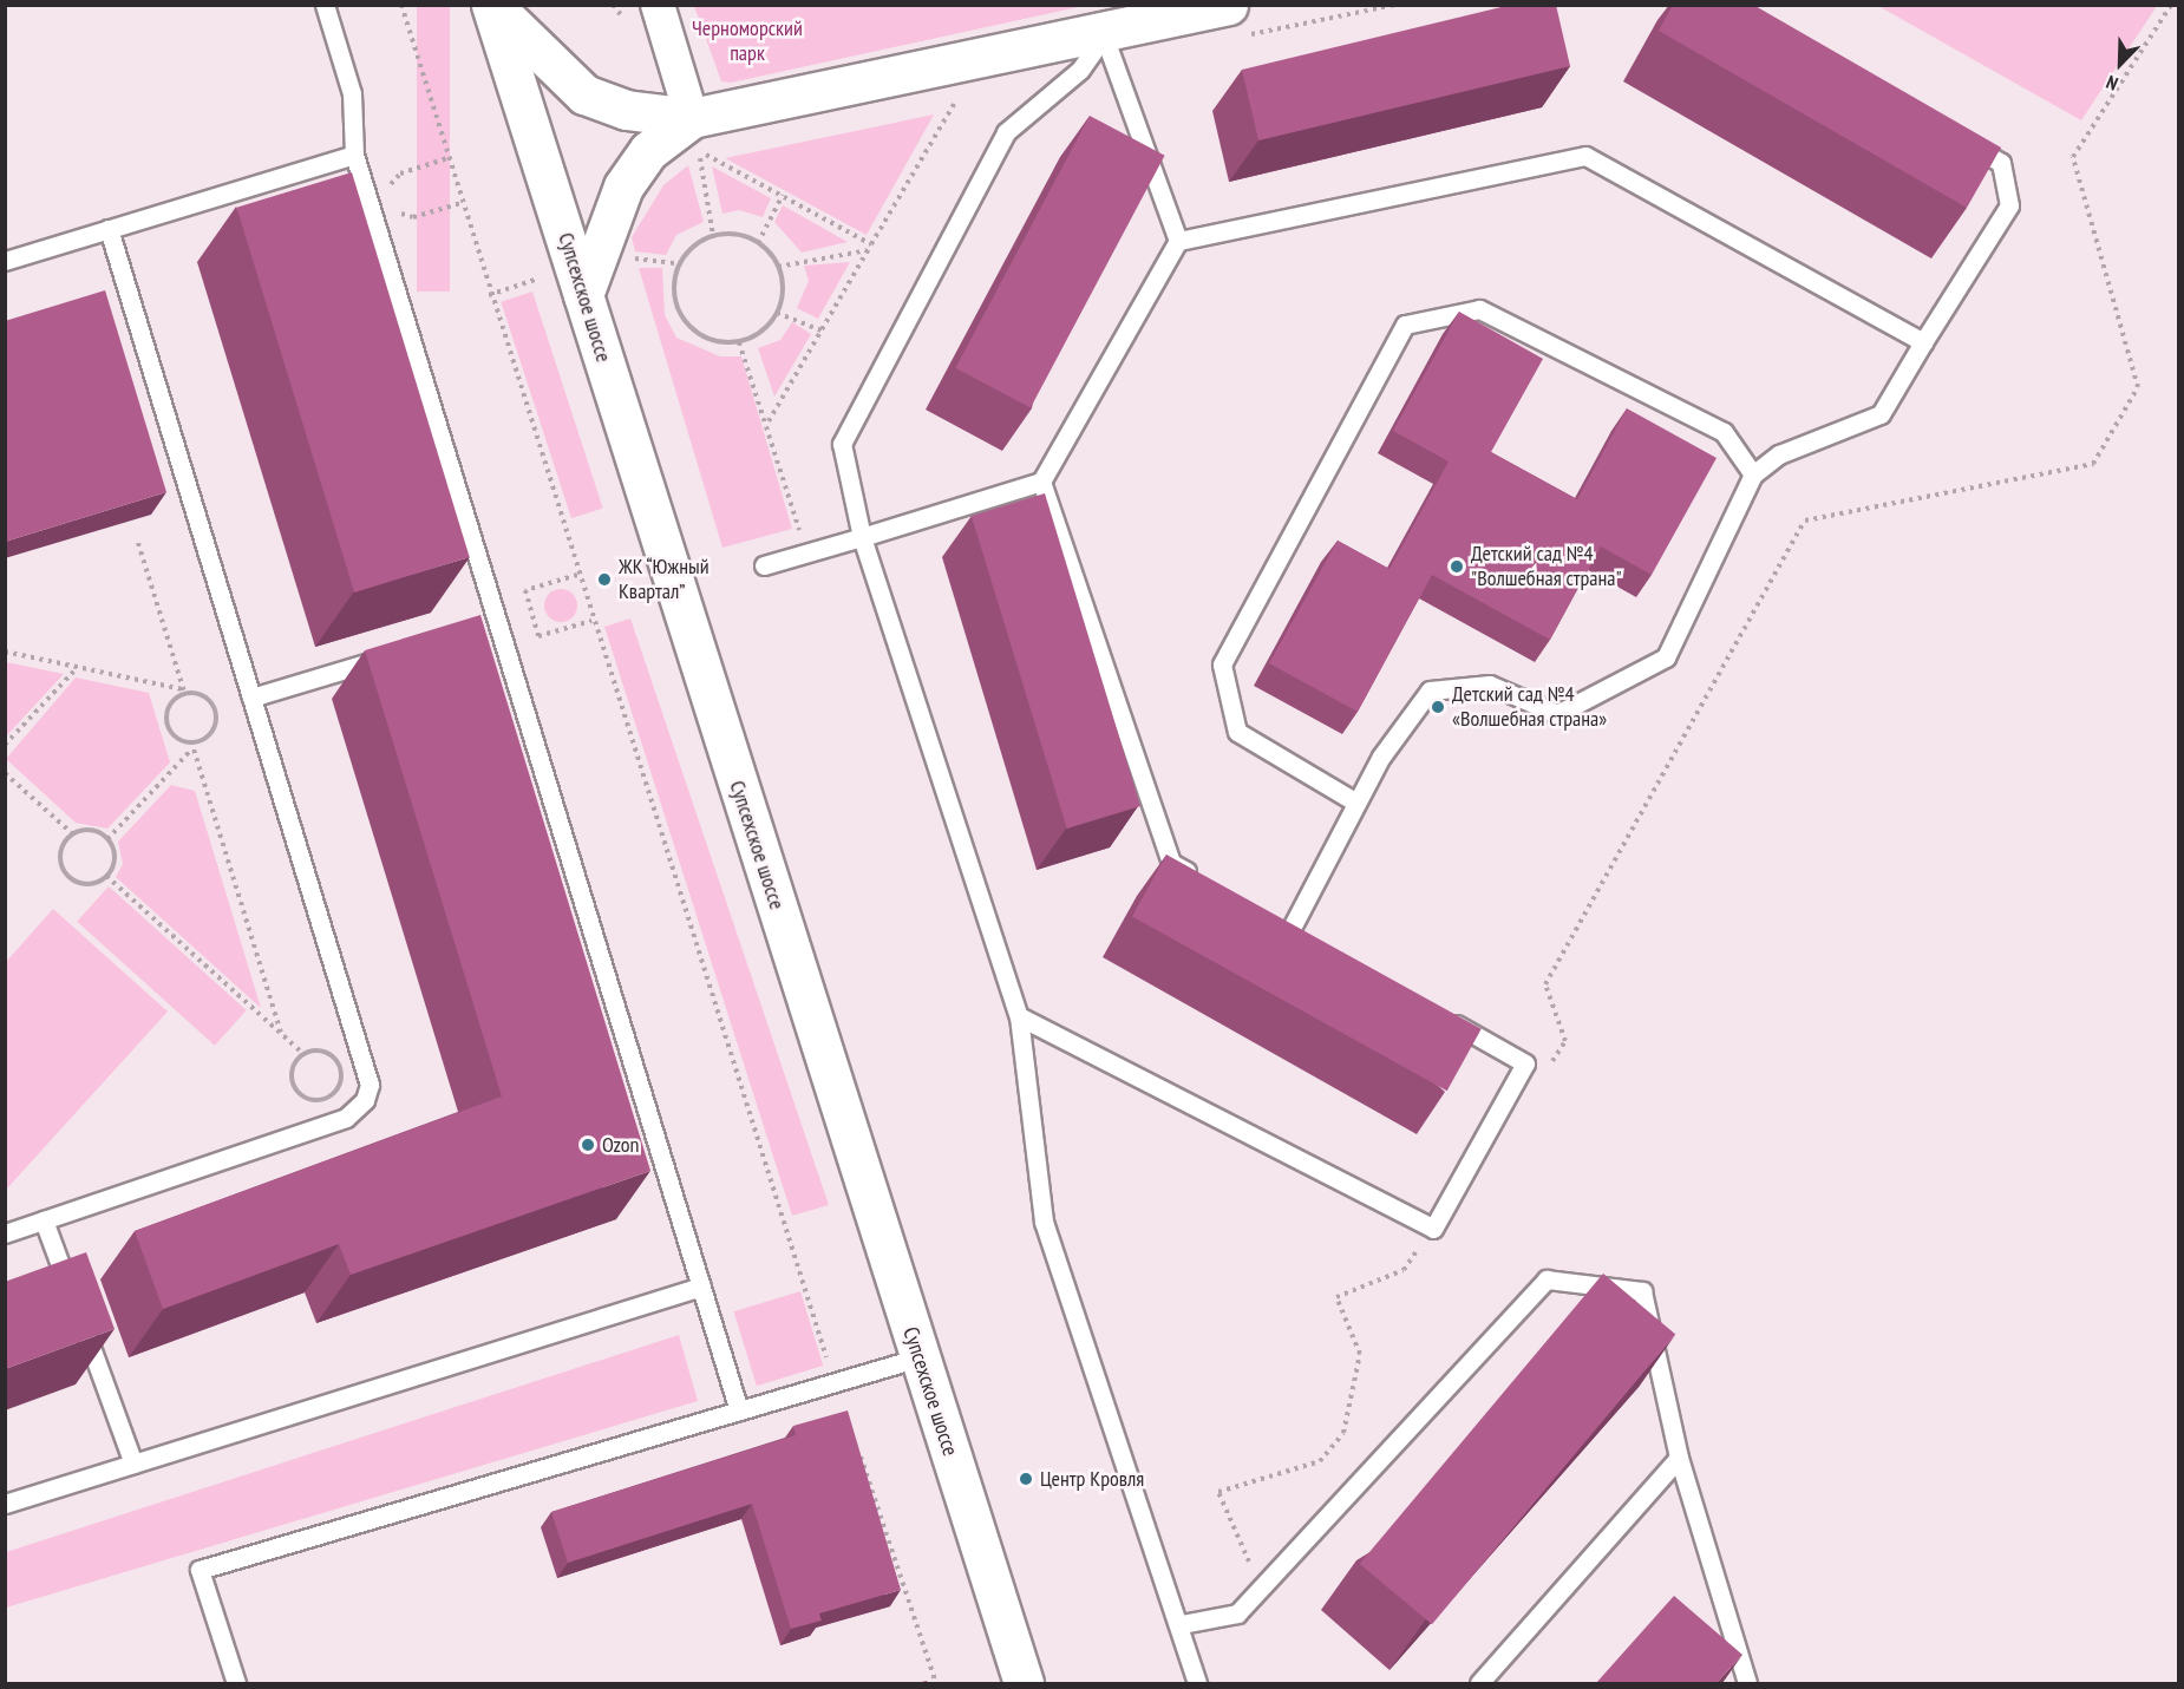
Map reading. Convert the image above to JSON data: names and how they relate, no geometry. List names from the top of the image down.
{
  "streets": {
    "main road": ["Супсехское шоссе"]
  },
  "parks": ["Черноморский парк"],
  "places": [
    "Детский сад №4 \"Волшебная страна\"",
    "ЖК “Южный Квартал”",
    "Детский сад №4 «Волшебная страна»",
    "Ozon",
    "Центр Кровля"
  ],
  "north": "bottom left"
}
